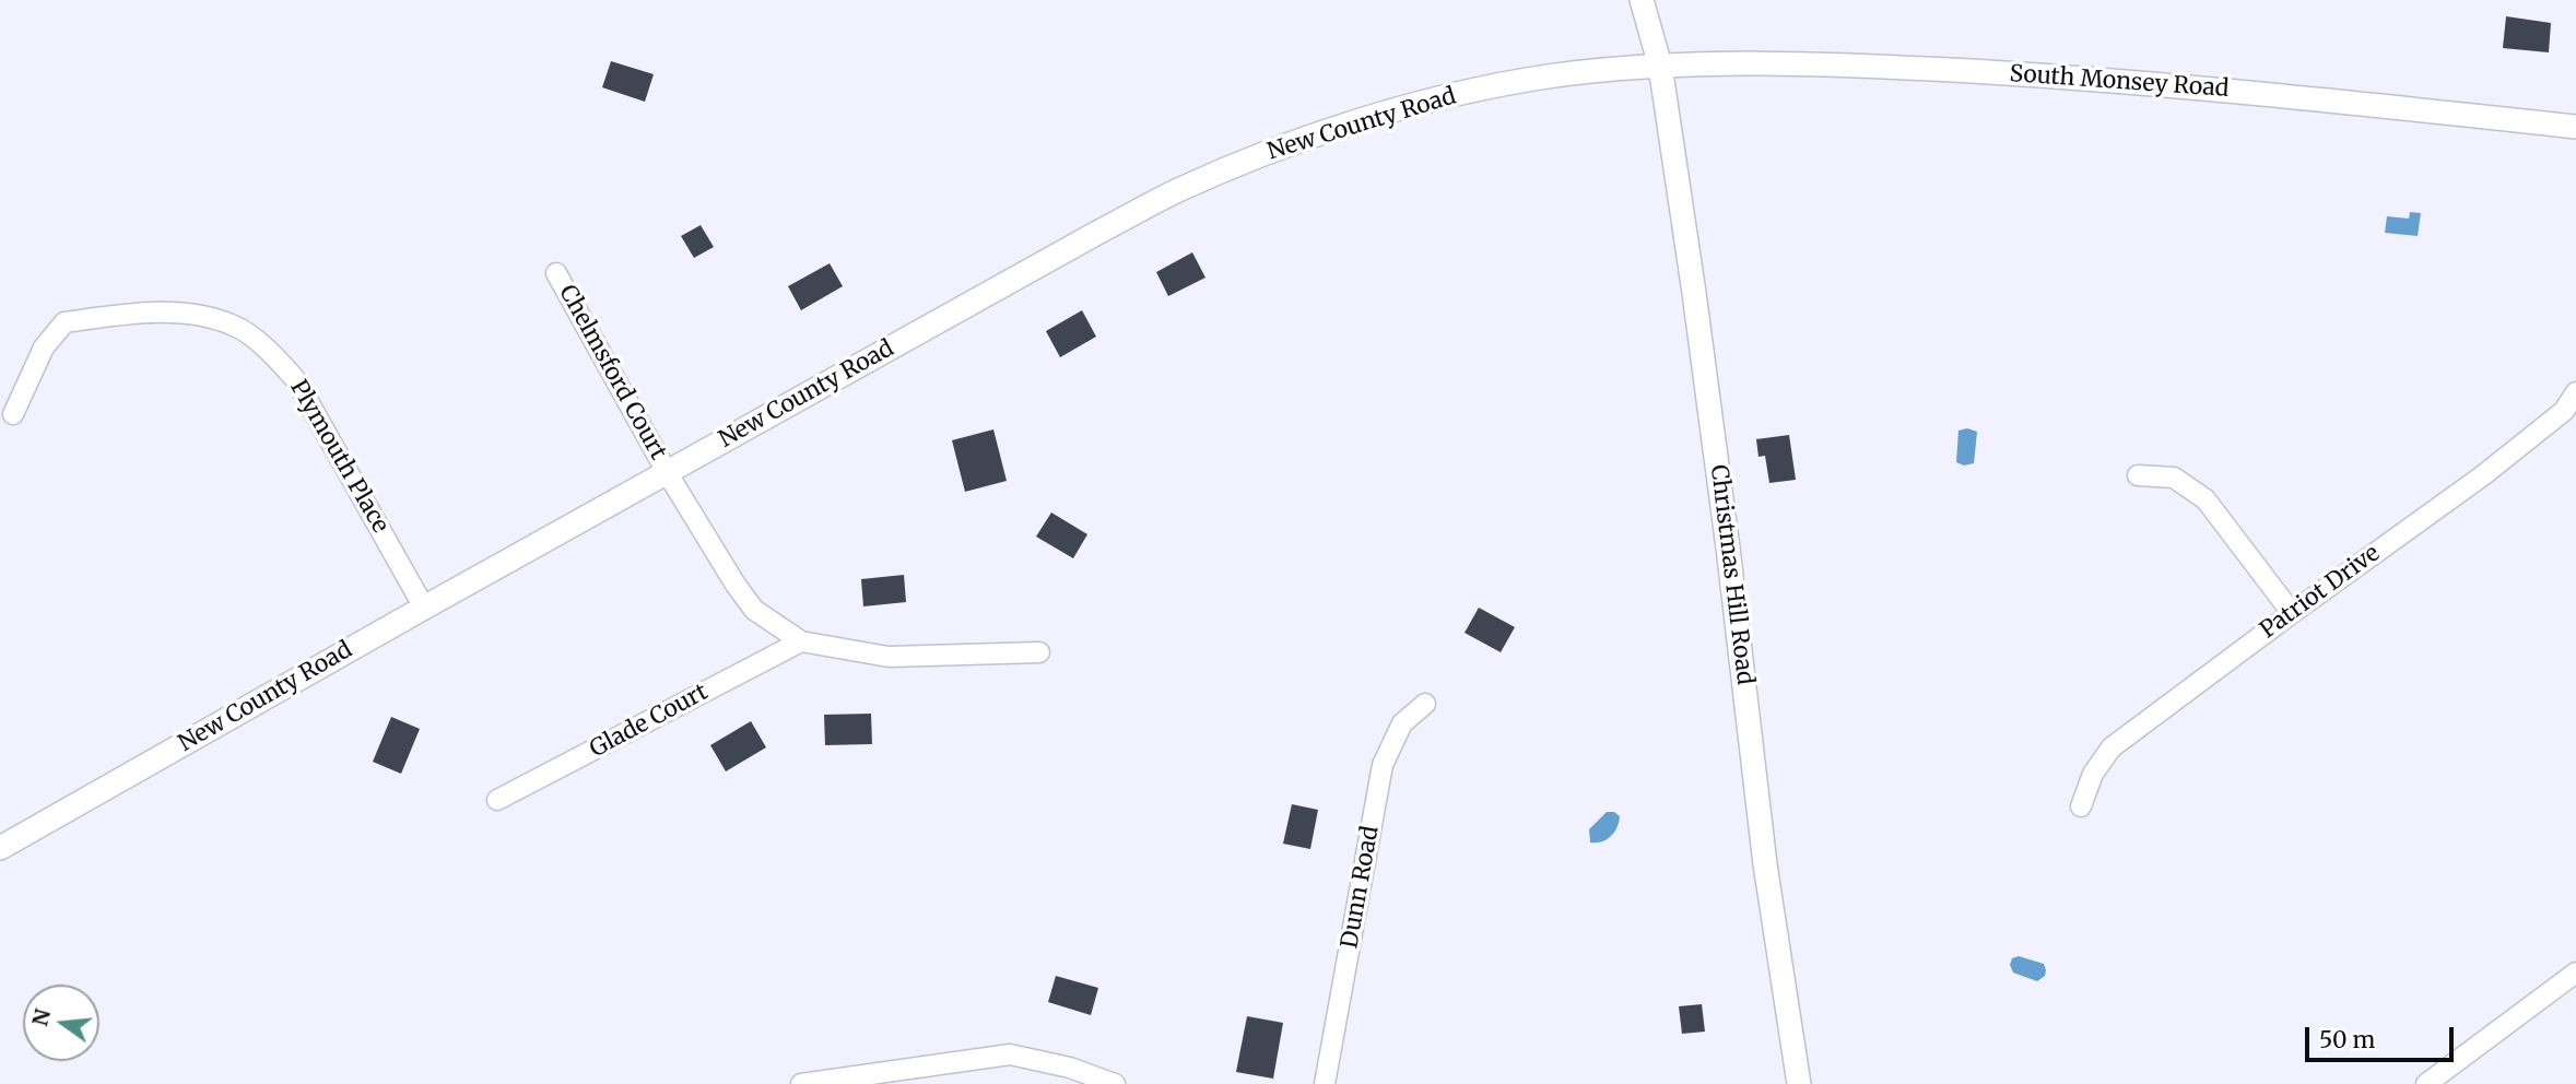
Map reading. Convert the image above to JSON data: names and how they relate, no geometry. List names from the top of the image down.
{
  "streets": {
    "street": [
      "South Monsey Road",
      "New County Road",
      "Chelmsford Court",
      "Plymouth Place",
      "Christmas Hill Road",
      "Patriot Drive",
      "Glade Court",
      "Dunn Road"
    ]
  },
  "crossings": [
    ["South Monsey Road", "New County Road"],
    ["South Monsey Road", "Christmas Hill Road"],
    ["New County Road", "Chelmsford Court"],
    ["New County Road", "Plymouth Place"],
    ["New County Road", "Christmas Hill Road"],
    ["Chelmsford Court", "Glade Court"]
  ],
  "scale_bar": "50 m",
  "north": "left"
}
